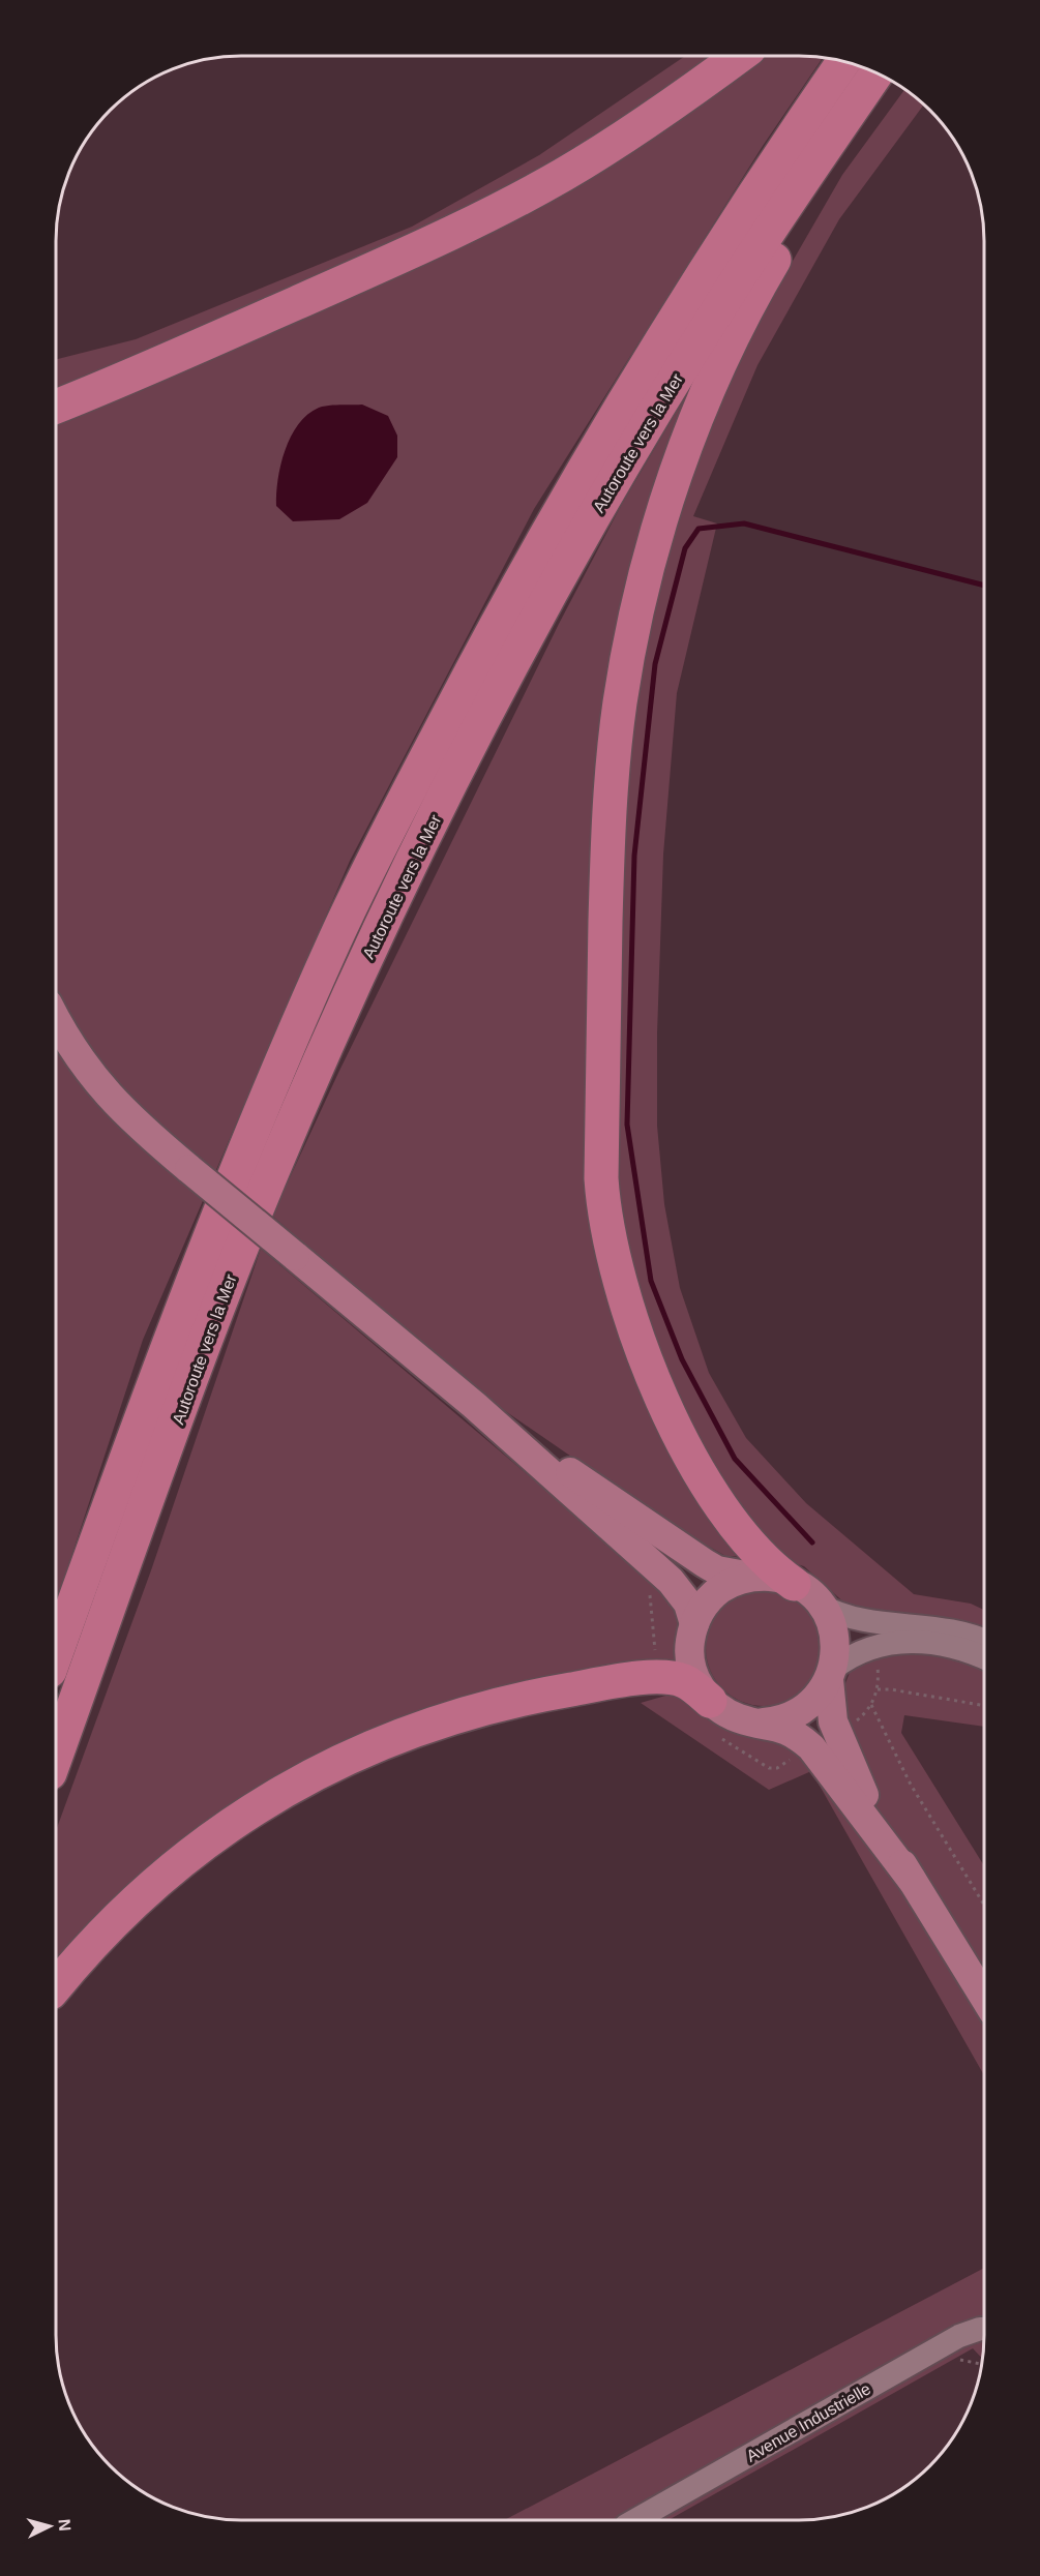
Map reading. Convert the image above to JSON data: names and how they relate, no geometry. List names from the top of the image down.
{
  "streets": {
    "highway": ["Autoroute vers la Mer"],
    "street": ["Avenue Industrielle"]
  },
  "north": "right"
}
